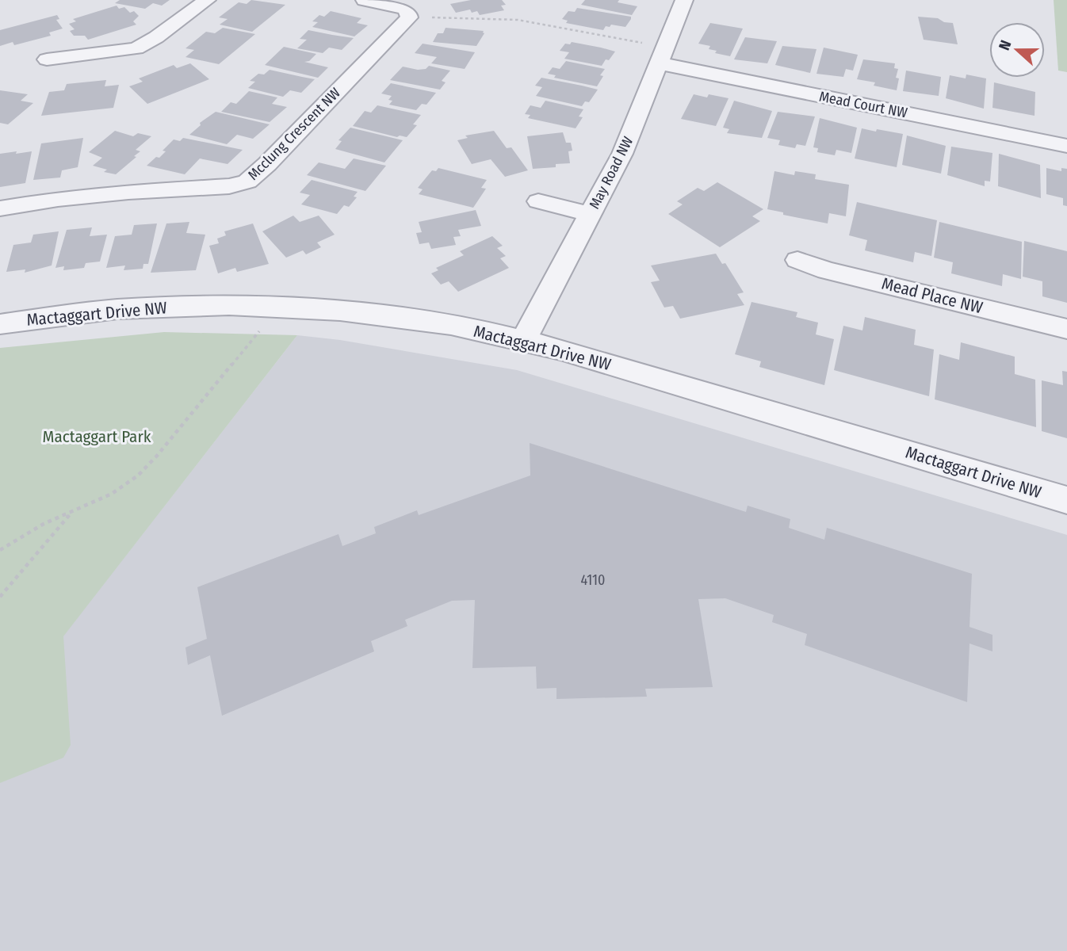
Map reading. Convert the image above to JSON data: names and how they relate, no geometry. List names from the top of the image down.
{
  "streets": {
    "street": [
      "Mead Court NW",
      "Mcclung Crescent NW",
      "May Road NW",
      "Mead Place NW",
      "Mactaggart Drive NW"
    ]
  },
  "crossings": [
    ["Mead Court NW", "May Road NW"],
    ["May Road NW", "Mactaggart Drive NW"]
  ],
  "parks": ["Mactaggart Park"],
  "house_numbers": ["4110"],
  "north": "left"
}
